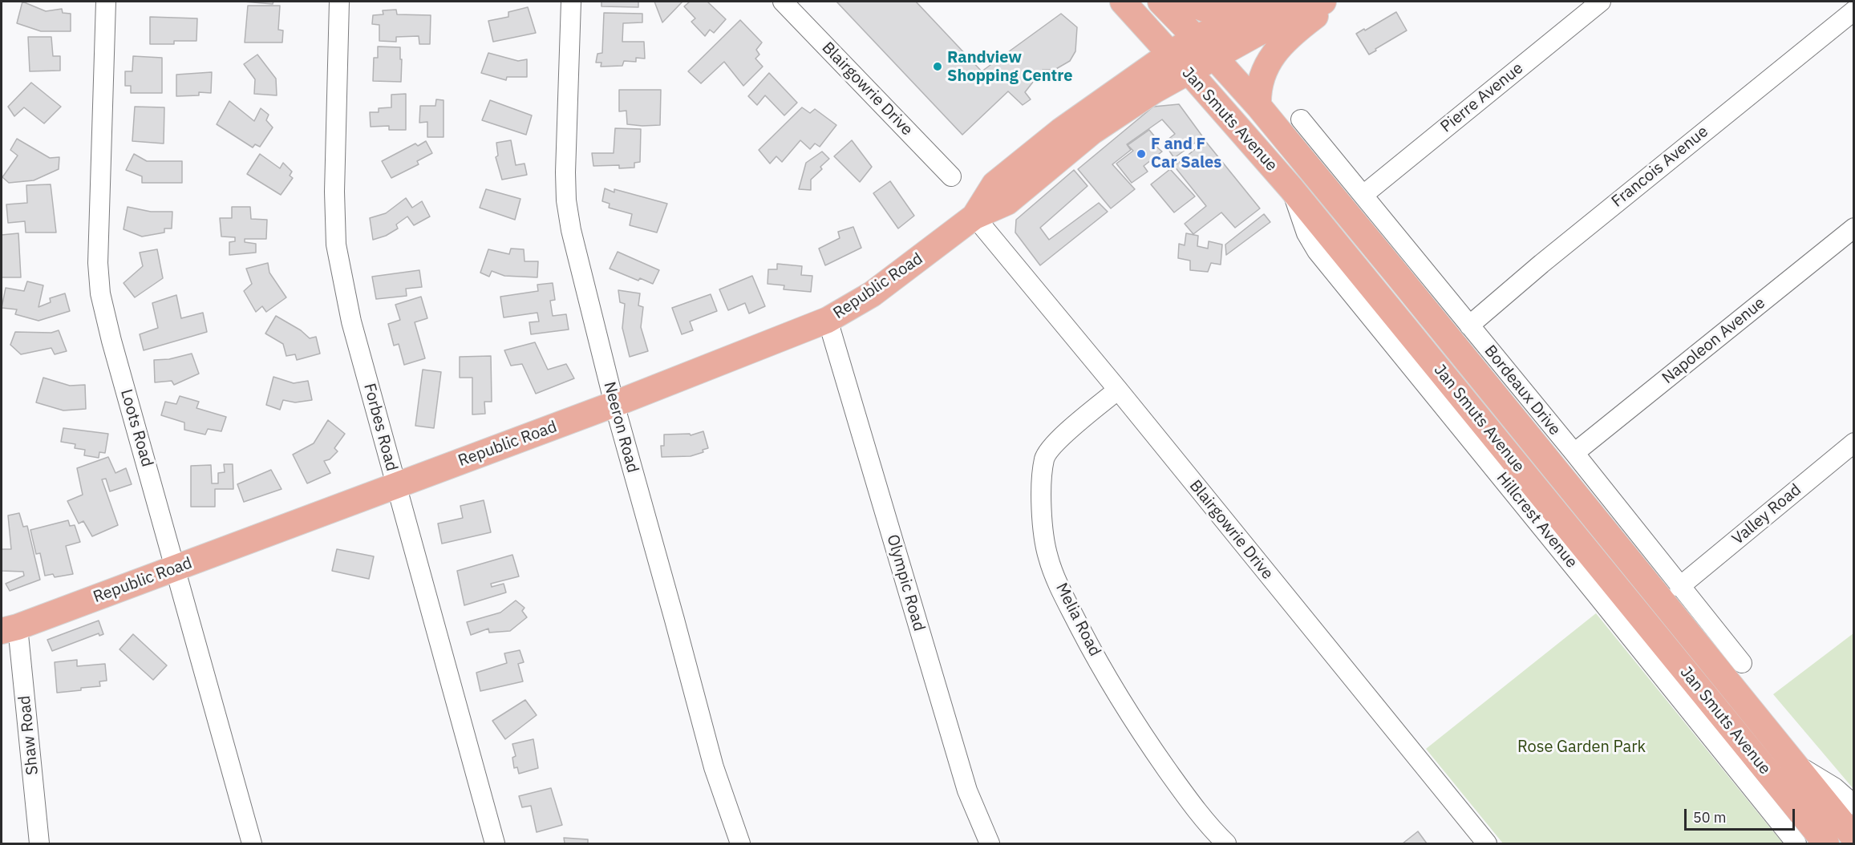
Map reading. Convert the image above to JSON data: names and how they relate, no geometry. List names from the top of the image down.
{
  "streets": {
    "main road": ["Jan Smuts Avenue", "Republic Road"],
    "street": [
      "Blairgowrie Drive",
      "Pierre Avenue",
      "Francois Avenue",
      "Napoleon Avenue",
      "Bordeaux Drive",
      "Forbes Road",
      "Neeron Road",
      "Loots Road",
      "Valley Road",
      "Hillcrest Avenue",
      "Olympic Road",
      "Melia Road",
      "Shaw Road"
    ]
  },
  "crossings": [
    ["Blairgowrie Drive", "Republic Road"],
    ["Blairgowrie Drive", "Melia Road"],
    ["Pierre Avenue", "Bordeaux Drive"],
    ["Jan Smuts Avenue", "Republic Road"],
    ["Jan Smuts Avenue", "Hillcrest Avenue"],
    ["Francois Avenue", "Bordeaux Drive"],
    ["Republic Road", "Forbes Road"],
    ["Republic Road", "Neeron Road"],
    ["Republic Road", "Loots Road"],
    ["Republic Road", "Olympic Road"],
    ["Republic Road", "Shaw Road"],
    ["Napoleon Avenue", "Bordeaux Drive"],
    ["Bordeaux Drive", "Valley Road"]
  ],
  "parks": ["Rose Garden Park"],
  "places": ["Randview Shopping Centre", "F and F Car Sales"],
  "scale_bar": "50 m"
}
